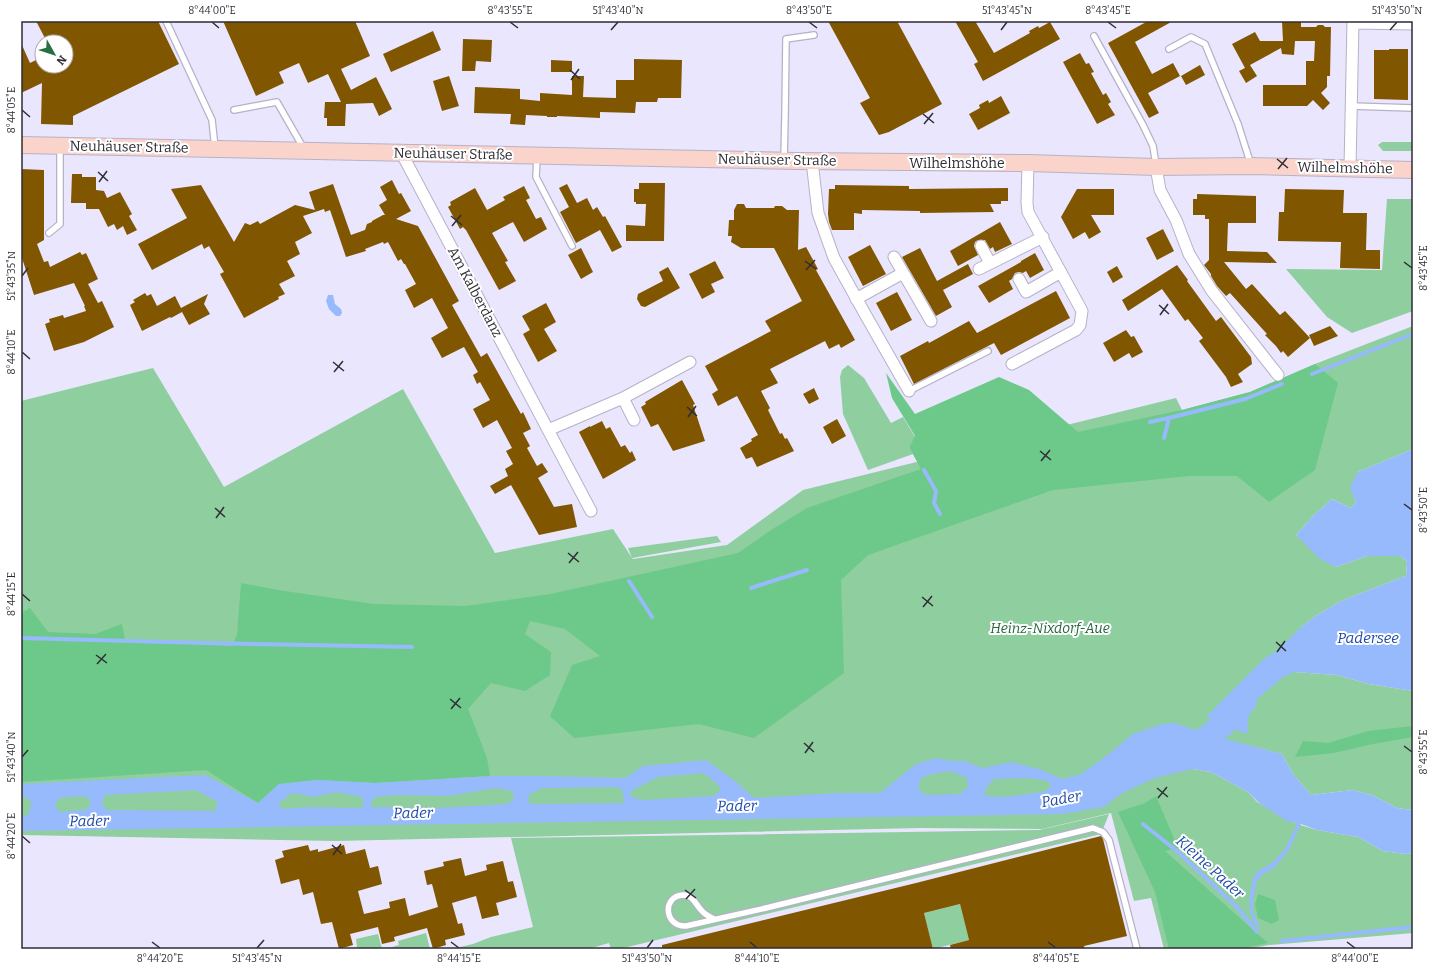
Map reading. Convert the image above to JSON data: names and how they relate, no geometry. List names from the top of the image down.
{
  "streets": {
    "main road": ["Neuhäuser Straße", "Wilhelmshöhe"],
    "street": ["Am Kalberdanz"]
  },
  "crossings": [
    ["Neuhäuser Straße", "Wilhelmshöhe"],
    ["Neuhäuser Straße", "Am Kalberdanz"]
  ],
  "water": ["Padersee", "Pader", "Kleine Pader"],
  "parks": ["Heinz-Nixdorf-Aue"],
  "north": "bottom right",
  "coordinates": [
    "8°44'00\"E",
    "8°43'55\"E",
    "51°43'40\"N",
    "8°43'50\"E",
    "51°43'45\"N",
    "8°43'45\"E",
    "51°43'50\"N",
    "8°44'05\"E",
    "51°43'35\"N",
    "8°44'10\"E",
    "8°44'15\"E",
    "8°44'20\"E"
  ]
}
